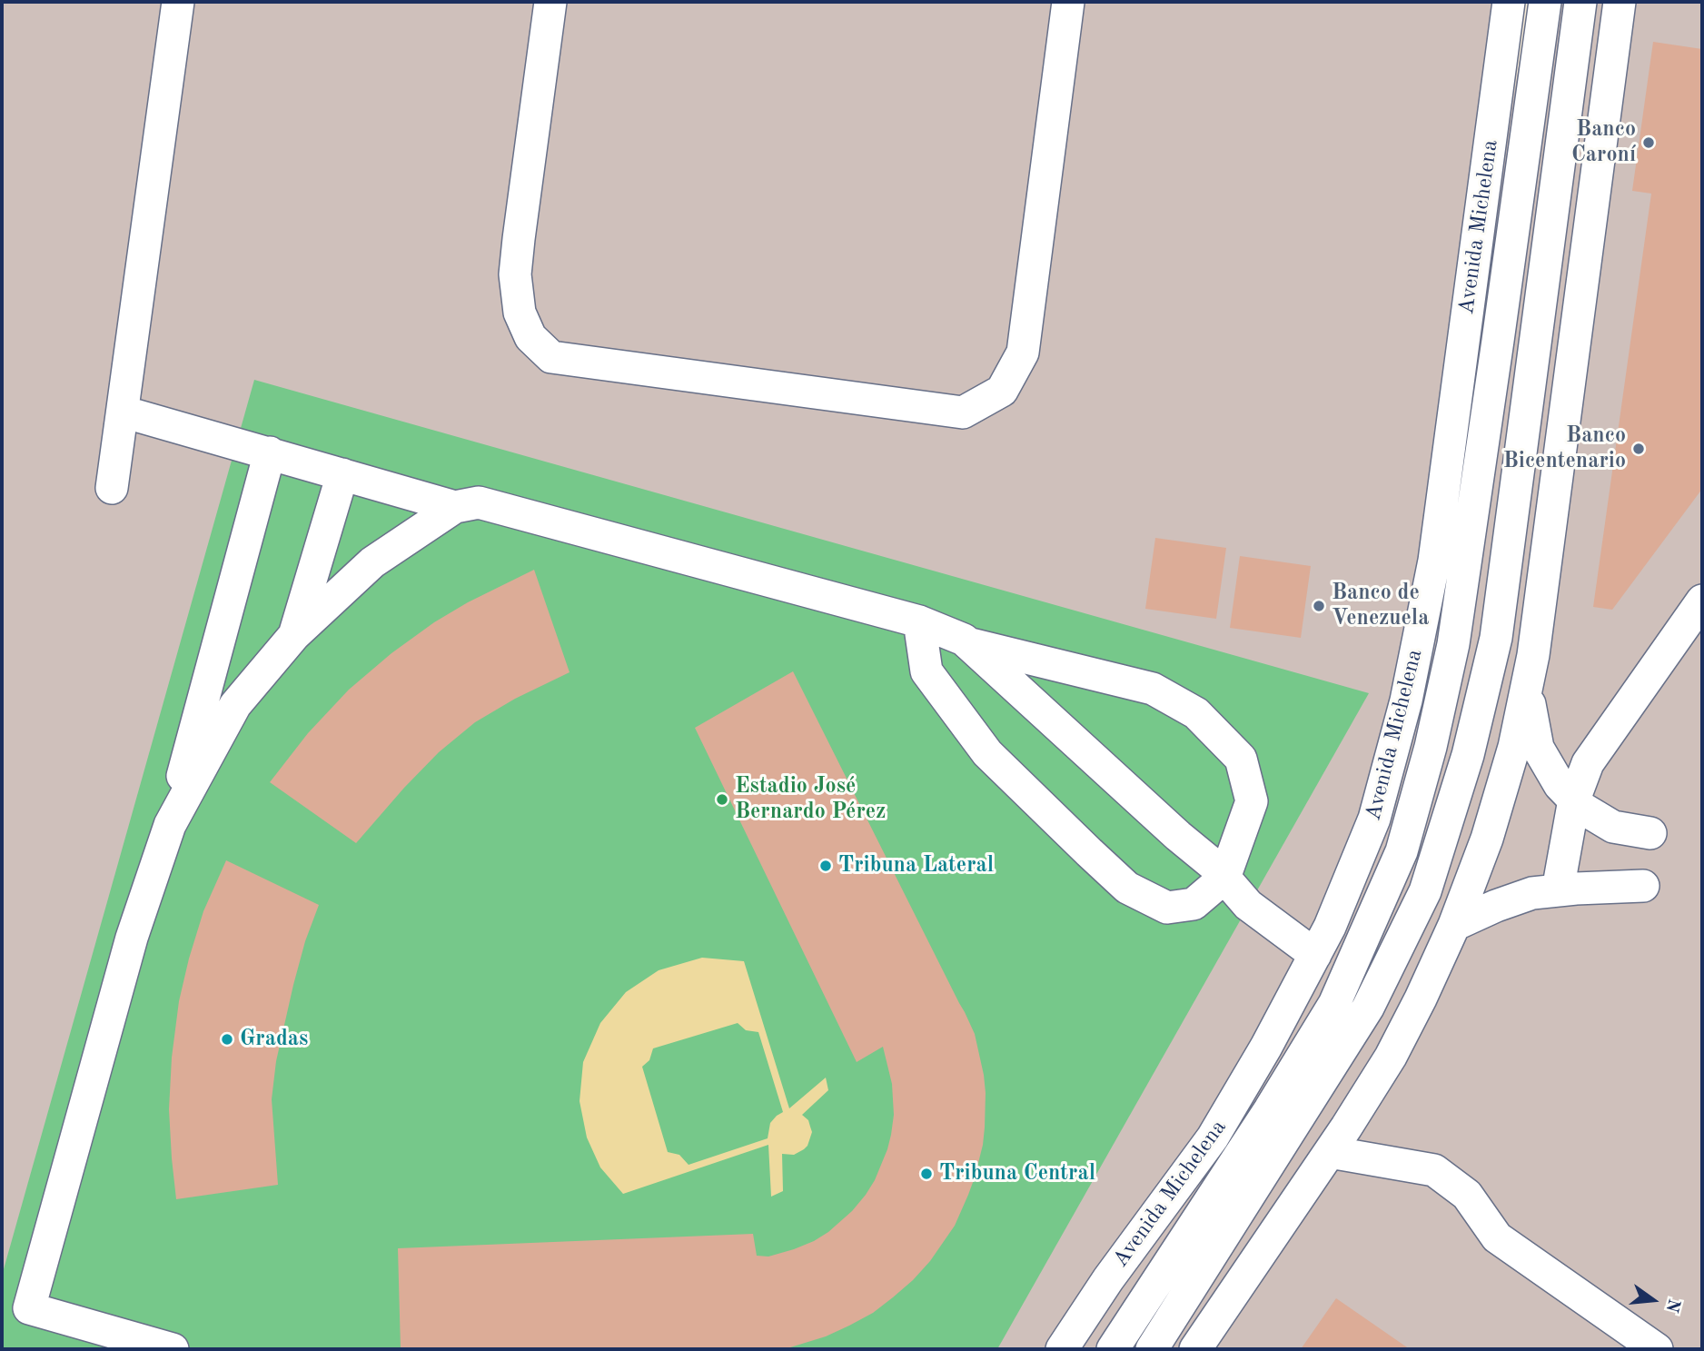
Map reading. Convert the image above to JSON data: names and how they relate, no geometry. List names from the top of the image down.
{
  "streets": {
    "street": ["Avenida Michelena"]
  },
  "places": [
    "Banco Caroní",
    "Banco Bicentenario",
    "Banco de Venezuela",
    "Estadio José Bernardo Pérez",
    "Tribuna Lateral",
    "Gradas",
    "Tribuna Central"
  ],
  "north": "right"
}
